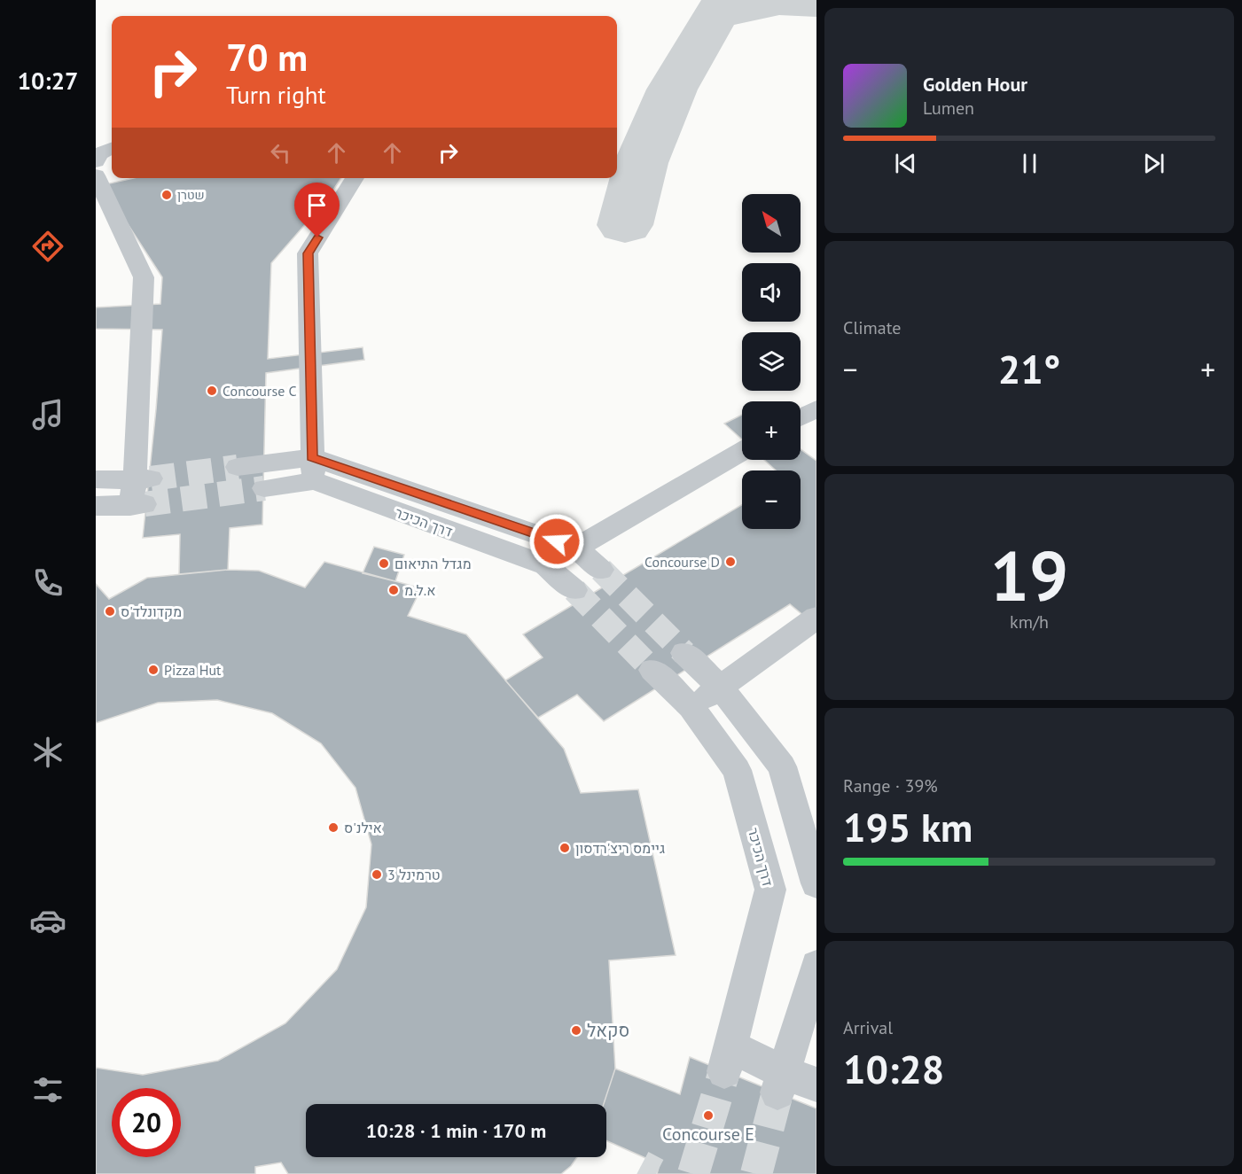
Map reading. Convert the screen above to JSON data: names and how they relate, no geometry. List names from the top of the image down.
{
  "streets": {
    "lane": ["דרך הכיכר"]
  },
  "places": [
    "שטרן",
    "Concourse C",
    "Concourse D",
    "מגדל התיאום",
    "א.ל.מ",
    "מקדונלד'ס",
    "Pizza Hut",
    "אילנ'ס",
    "גיימס ריצ'רדסון",
    "טרמינל 3",
    "סקאל",
    "Concourse E"
  ],
  "north": "top left",
  "page": {
    "tabs": "10:27",
    "turn": ["70 m", "Turn right"],
    "song": ["Golden Hour", "Lumen"],
    "map_buttons": ["+", "−"],
    "tile": [
      "Climate",
      ["19", "km/h"],
      ["Range · 39%", "195 km"],
      ["Arrival", "10:28"]
    ],
    "heat": ["−", "21°", "+"],
    "limit": "20",
    "trip": "10:28 · 1 min · 170 m"
  }
}
